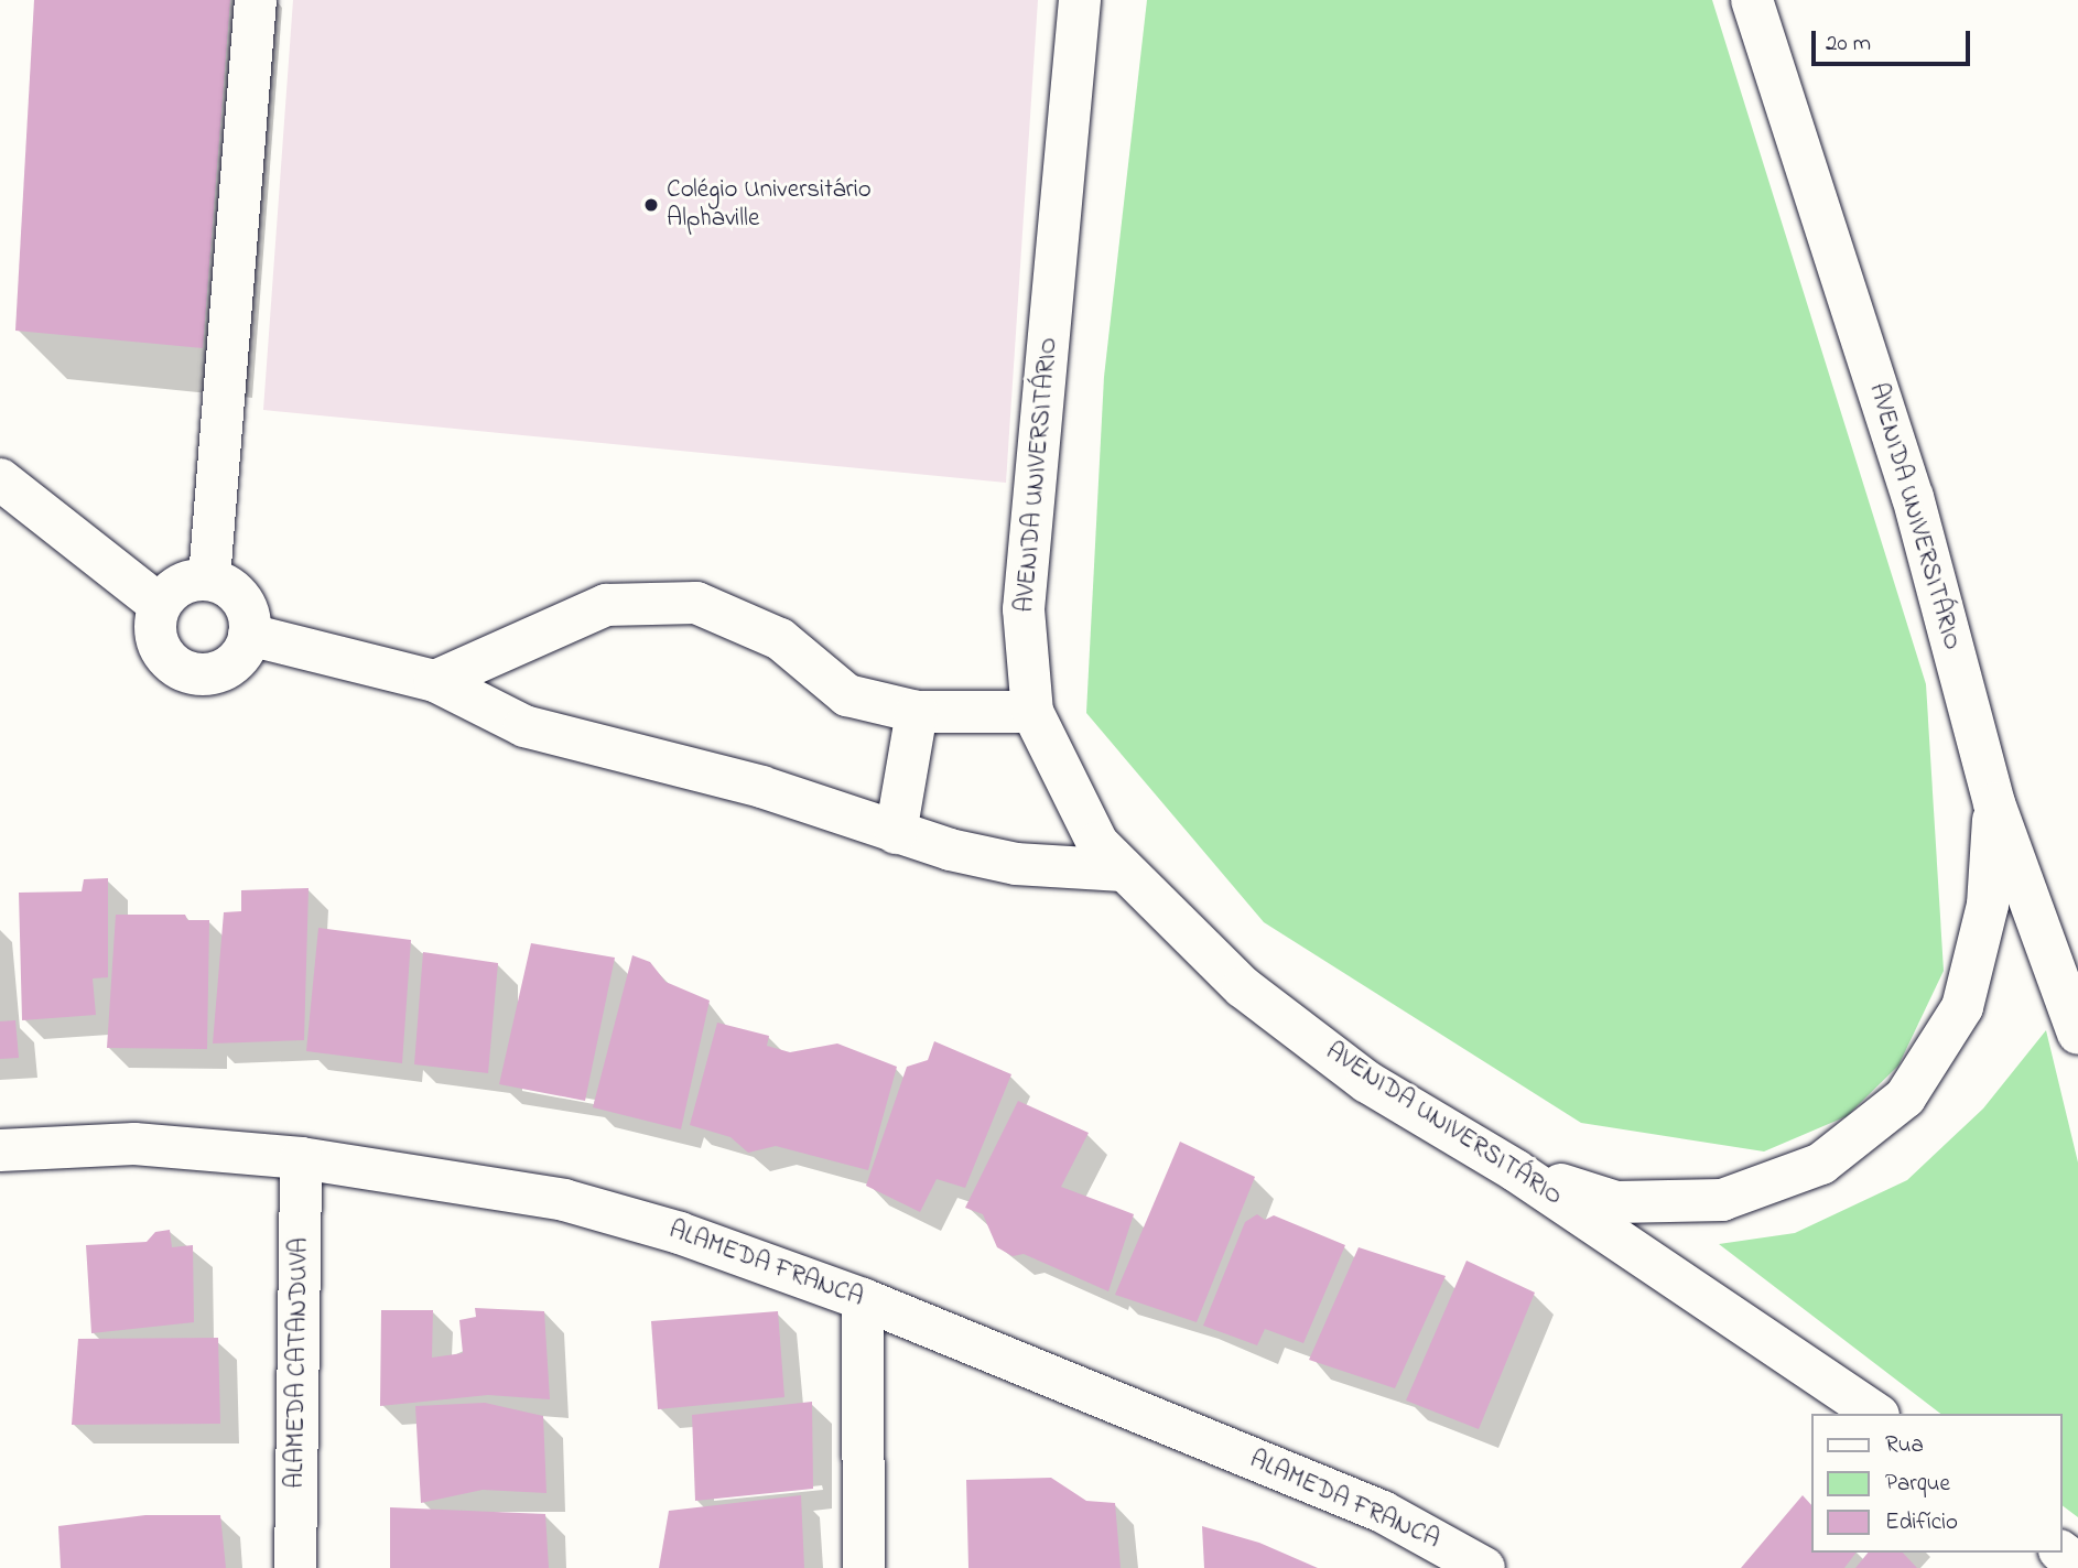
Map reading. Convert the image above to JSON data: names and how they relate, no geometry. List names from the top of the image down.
{
  "streets": {
    "street": ["AVENIDA UNIVERSITÁRIO", "ALAMEDA FRANCA", "ALAMEDA CATANDUVA"]
  },
  "crossings": [
    ["ALAMEDA FRANCA", "ALAMEDA CATANDUVA"]
  ],
  "places": ["Colégio Universitário Alphaville"],
  "legend": ["Rua", "Parque", "Edifício"],
  "scale_bar": "20 m"
}
